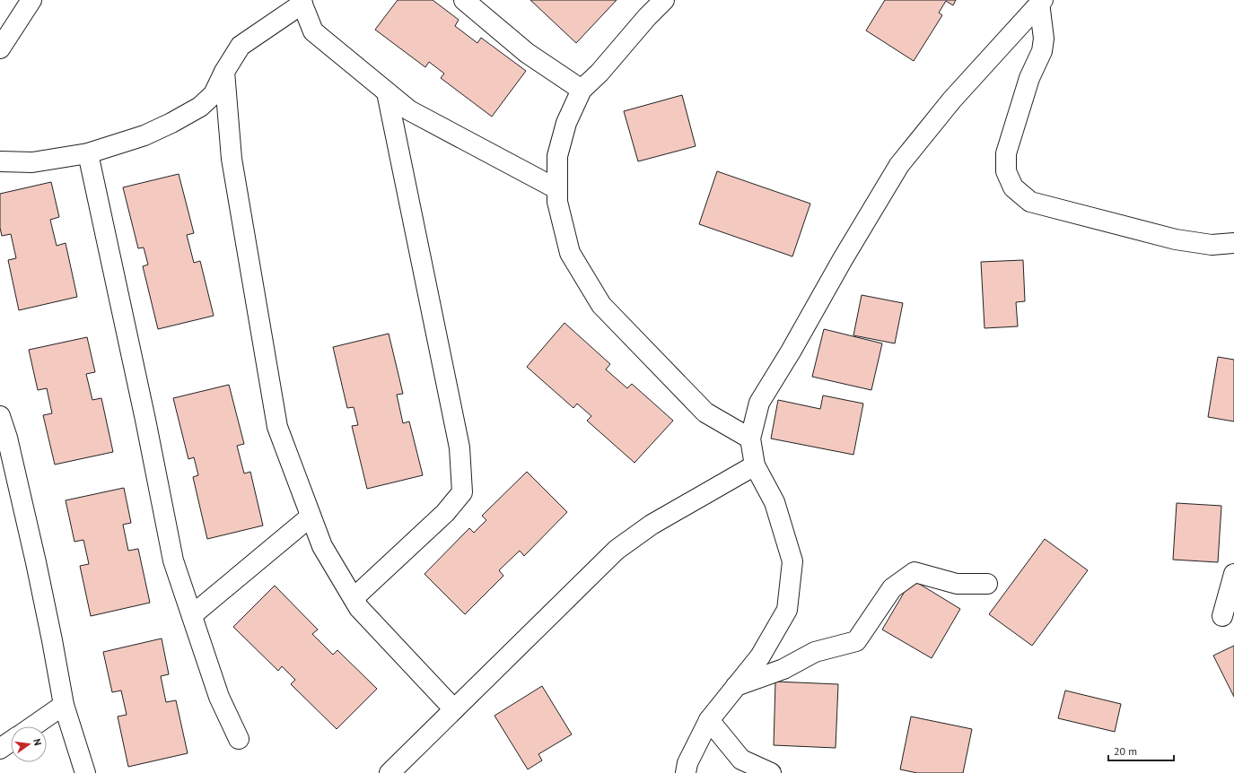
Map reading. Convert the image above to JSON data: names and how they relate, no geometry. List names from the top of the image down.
{
  "scale_bar": "20 m",
  "north": "right"
}
